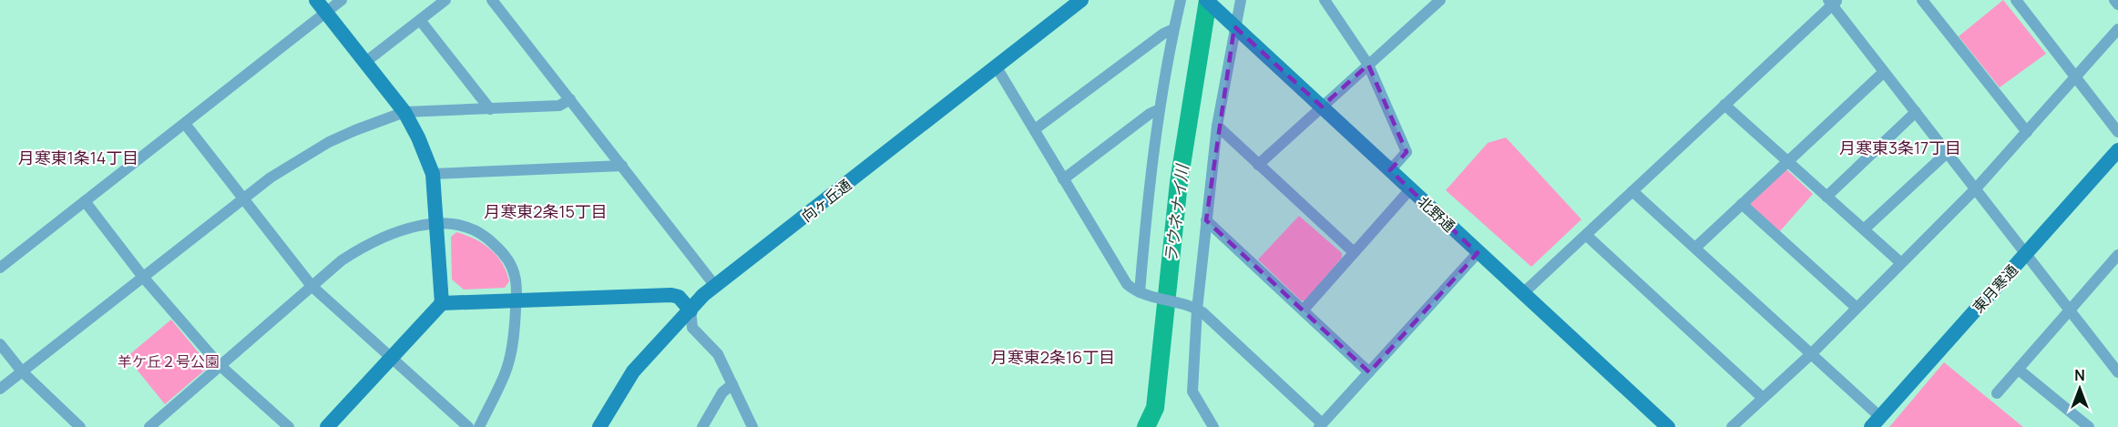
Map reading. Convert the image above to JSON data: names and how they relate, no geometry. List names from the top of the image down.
{
  "streets": {
    "street": ["向ヶ丘通", "北野通", "東月寒通"]
  },
  "districts": [
    "月寒東3条17丁目",
    "月寒東1条14丁目",
    "月寒東2条15丁目",
    "月寒東2条16丁目"
  ],
  "water": ["ラウネナイ川"],
  "parks": ["羊ケ丘２号公園"],
  "north": "top"
}
